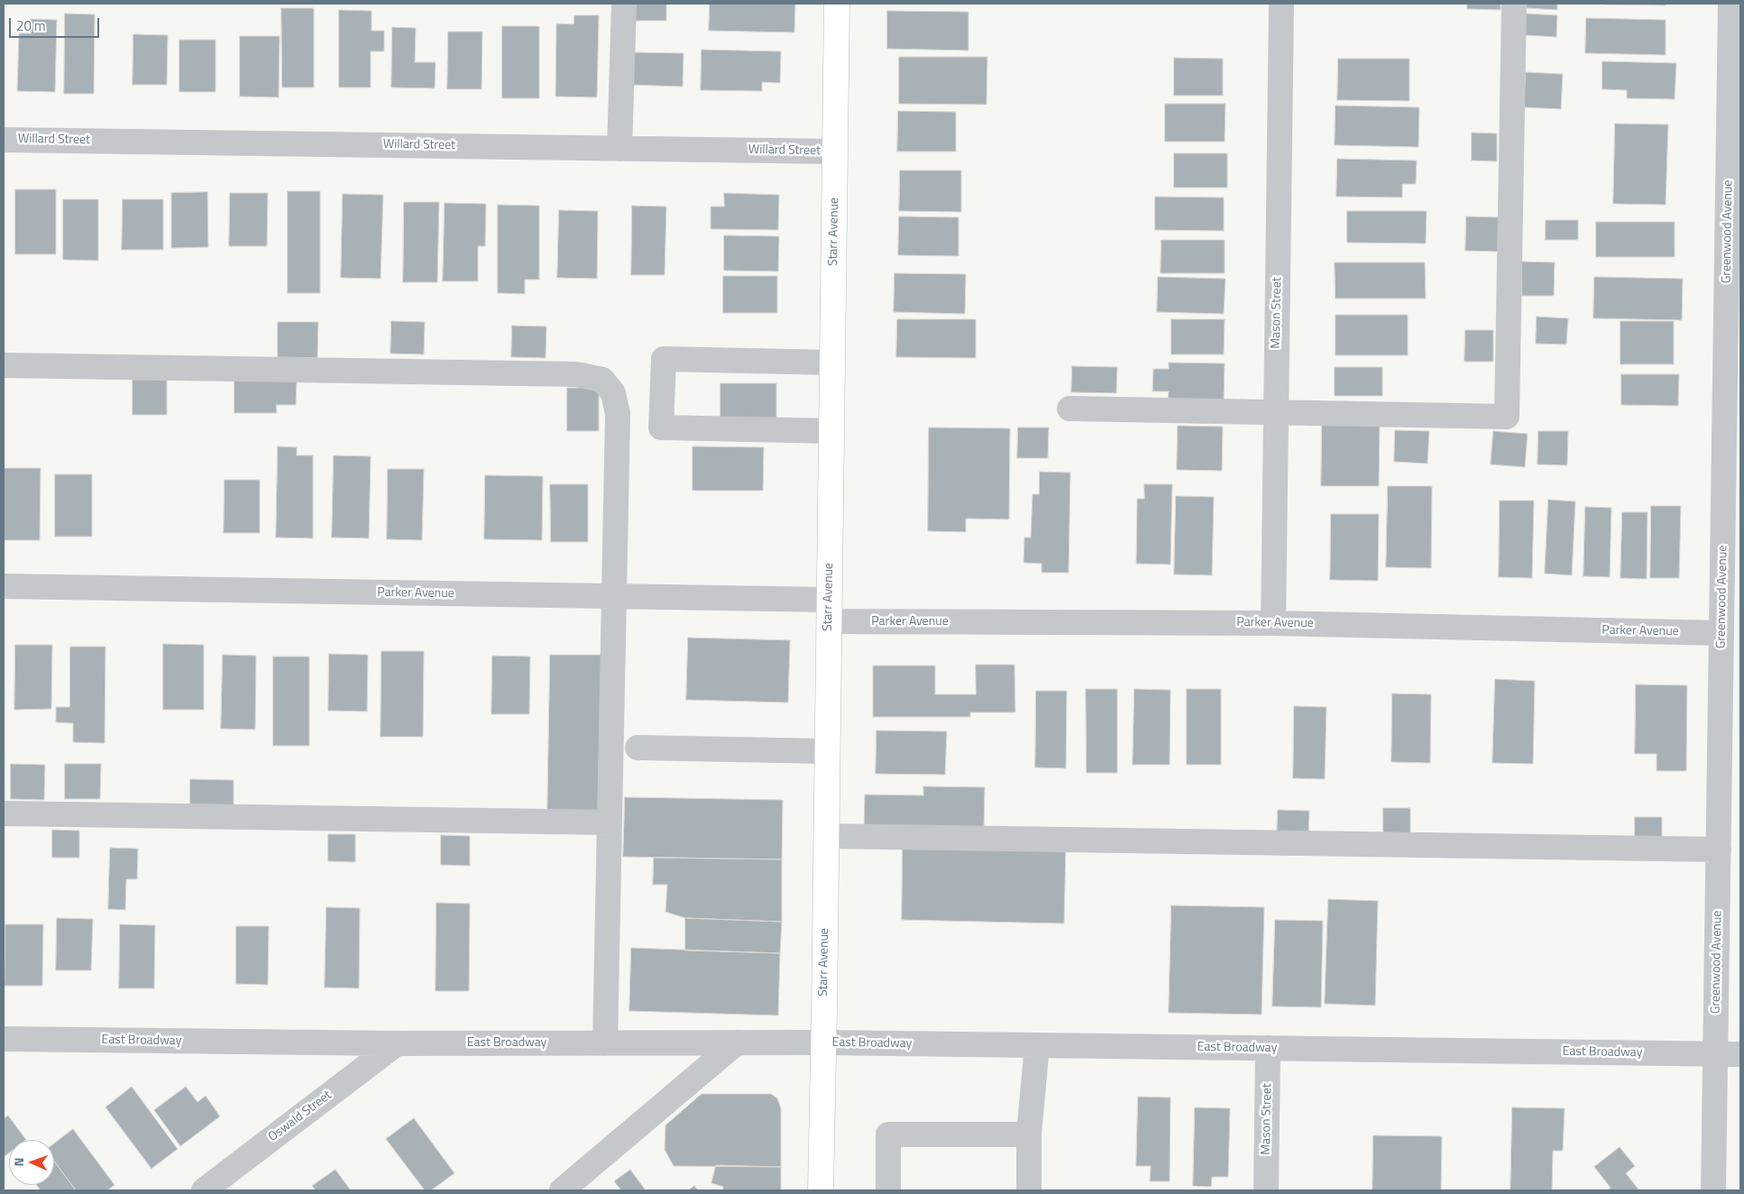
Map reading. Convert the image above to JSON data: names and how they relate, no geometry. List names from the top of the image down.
{
  "streets": {
    "main road": ["Starr Avenue"],
    "street": [
      "Willard Street",
      "Greenwood Avenue",
      "Mason Street",
      "Parker Avenue",
      "East Broadway",
      "Oswald Street"
    ]
  },
  "crossings": [
    ["Willard Street", "Starr Avenue"],
    ["Starr Avenue", "Parker Avenue"],
    ["Starr Avenue", "East Broadway"],
    ["Greenwood Avenue", "Parker Avenue"],
    ["Greenwood Avenue", "East Broadway"],
    ["Mason Street", "Parker Avenue"],
    ["Mason Street", "East Broadway"],
    ["East Broadway", "Oswald Street"]
  ],
  "scale_bar": "20 m",
  "north": "left"
}
